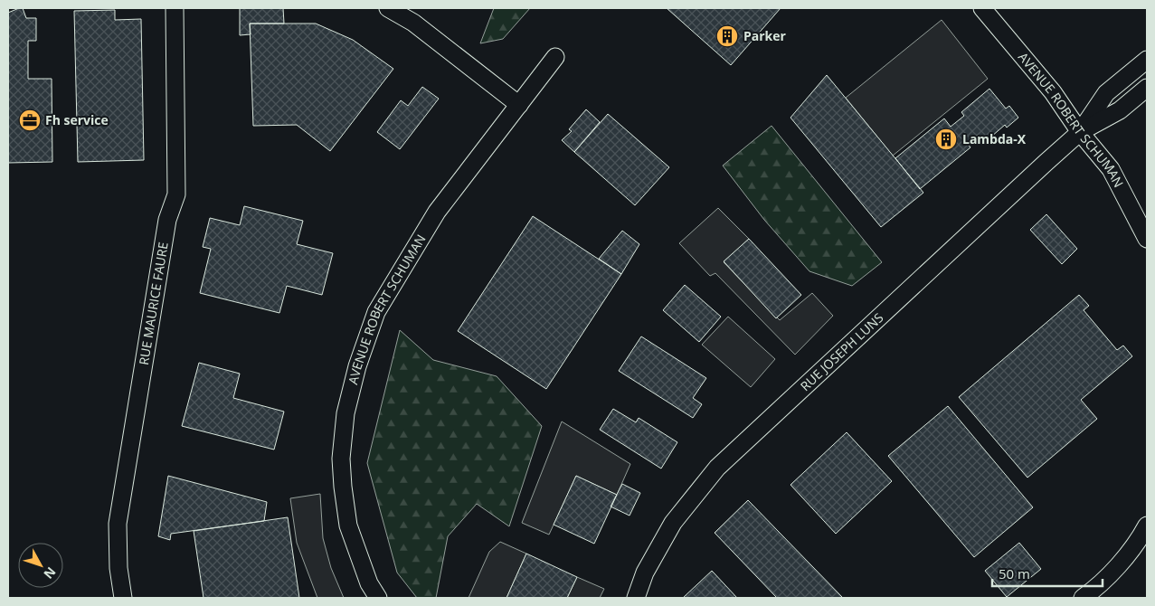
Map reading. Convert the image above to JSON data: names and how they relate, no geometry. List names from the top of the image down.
{
  "streets": {
    "street": ["AVENUE ROBERT SCHUMAN", "RUE MAURICE FAURE", "RUE JOSEPH LUNS"]
  },
  "crossings": [
    ["AVENUE ROBERT SCHUMAN", "RUE JOSEPH LUNS"]
  ],
  "places": {
    "building": ["Parker", "Lambda-X"],
    "office": ["Fh service"]
  },
  "scale_bar": "50 m",
  "north": "bottom right"
}
